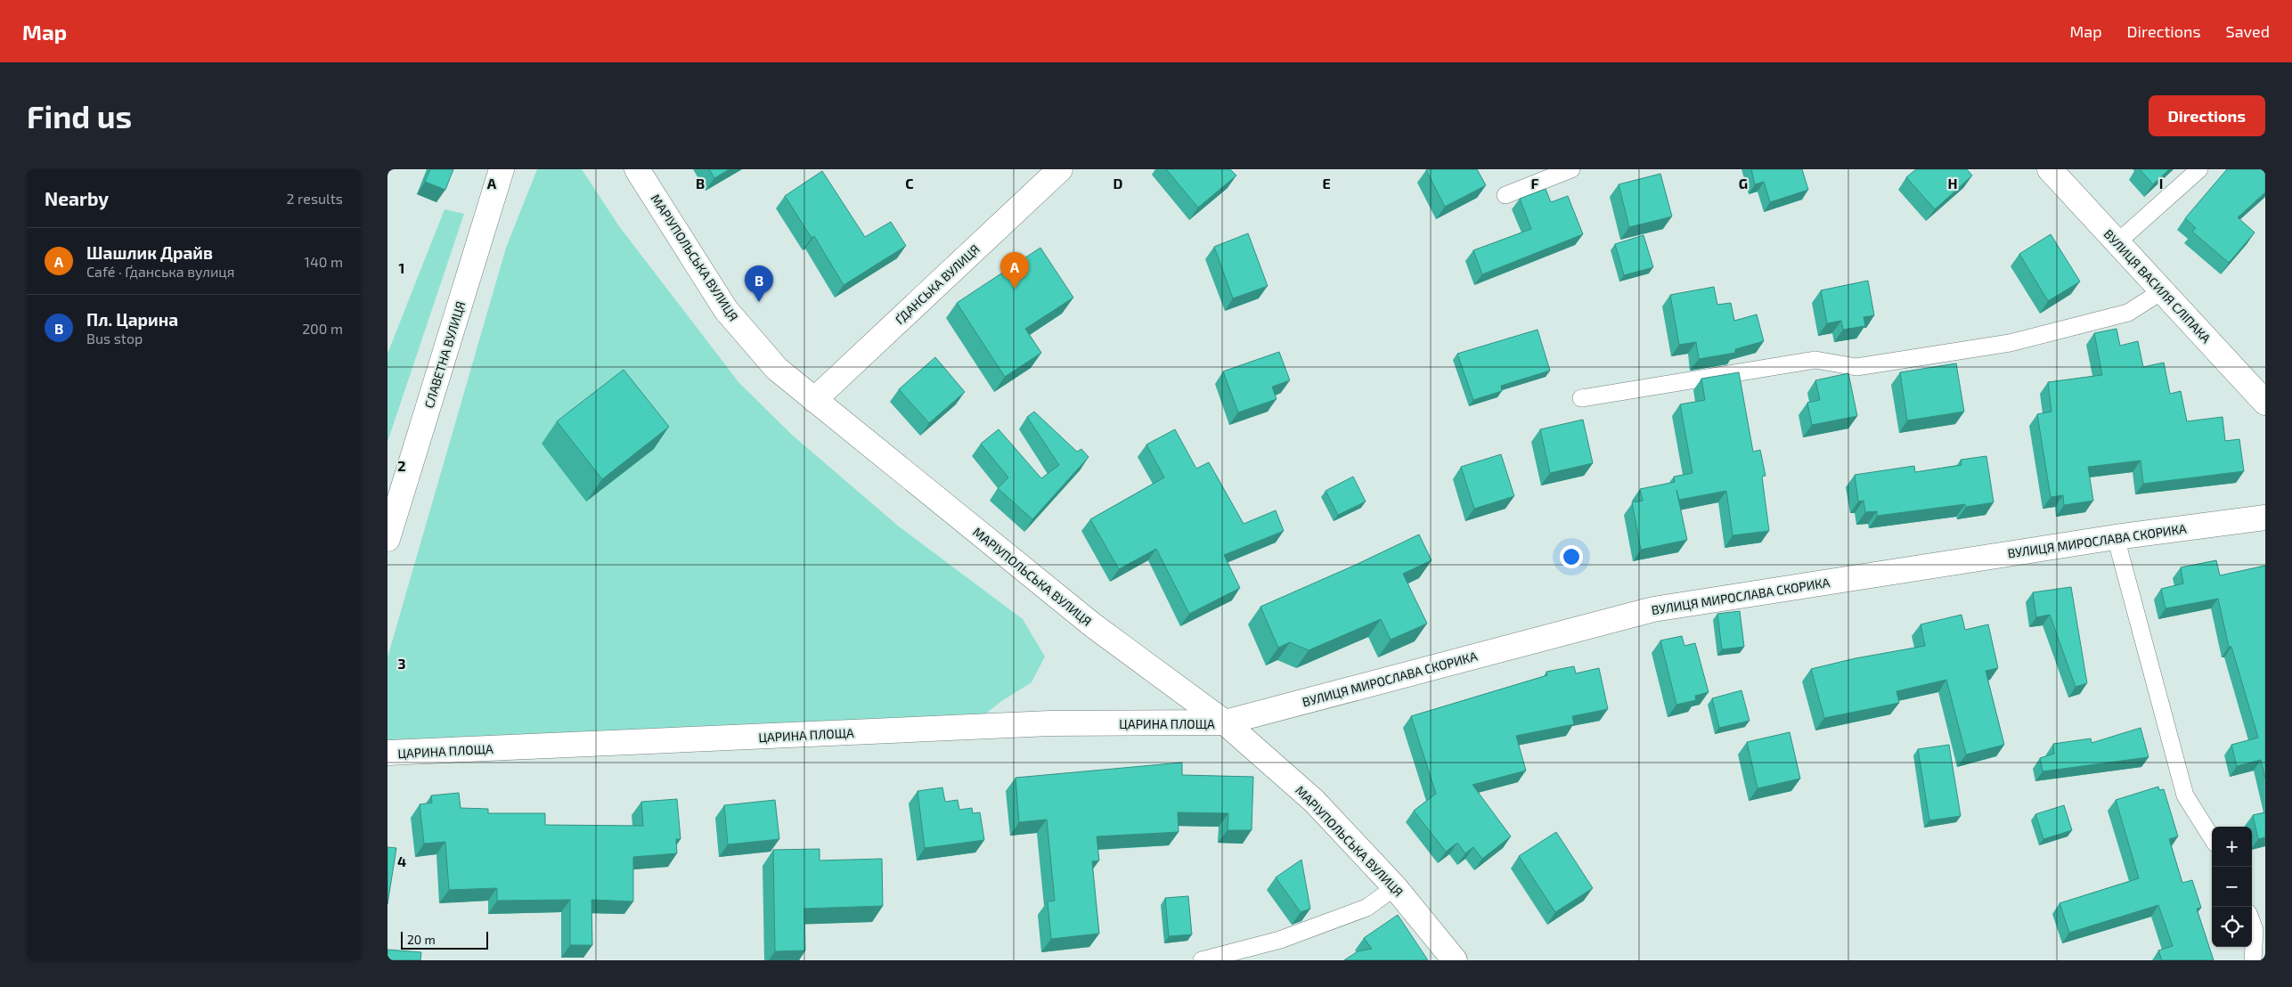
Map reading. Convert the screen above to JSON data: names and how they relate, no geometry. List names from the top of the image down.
{
  "streets": {
    "street": [
      "МАРІУПОЛЬСЬКА ВУЛИЦЯ",
      "ҐДАНСЬКА ВУЛИЦЯ",
      "ВУЛИЦЯ ВАСИЛЯ СЛІПАКА",
      "СЛАВЕТНА ВУЛИЦЯ",
      "ВУЛИЦЯ МИРОСЛАВА СКОРИКА",
      "ЦАРИНА ПЛОЩА"
    ]
  },
  "crossings": [
    ["МАРІУПОЛЬСЬКА ВУЛИЦЯ", "ҐДАНСЬКА ВУЛИЦЯ"],
    ["МАРІУПОЛЬСЬКА ВУЛИЦЯ", "ВУЛИЦЯ МИРОСЛАВА СКОРИКА"],
    ["МАРІУПОЛЬСЬКА ВУЛИЦЯ", "ЦАРИНА ПЛОЩА"],
    ["ВУЛИЦЯ МИРОСЛАВА СКОРИКА", "ЦАРИНА ПЛОЩА"]
  ],
  "scale_bar": "20 m",
  "page": {
    "header": "Map",
    "nav": ["Map", "Directions", "Saved"],
    "buttons": "Directions",
    "title": "Find us",
    "heading": ["Nearby", "2 results"],
    "list": [
      {
        "mark": "A",
        "name": "Шашлик Драйв",
        "note": "Café · Ґданська вулиця",
        "value": "140 m"
      },
      {
        "mark": "B",
        "name": "Пл. Царина",
        "note": "Bus stop",
        "value": "200 m"
      }
    ],
    "pins": ["A", "B"],
    "map_buttons": ["+", "−"],
    "scale": "20 m"
  },
  "grid": {
    "columns": [
      "A",
      "B",
      "C",
      "D",
      "E",
      "F",
      "G",
      "H",
      "I"
    ],
    "rows": [
      "1",
      "2",
      "3",
      "4"
    ]
  }
}
